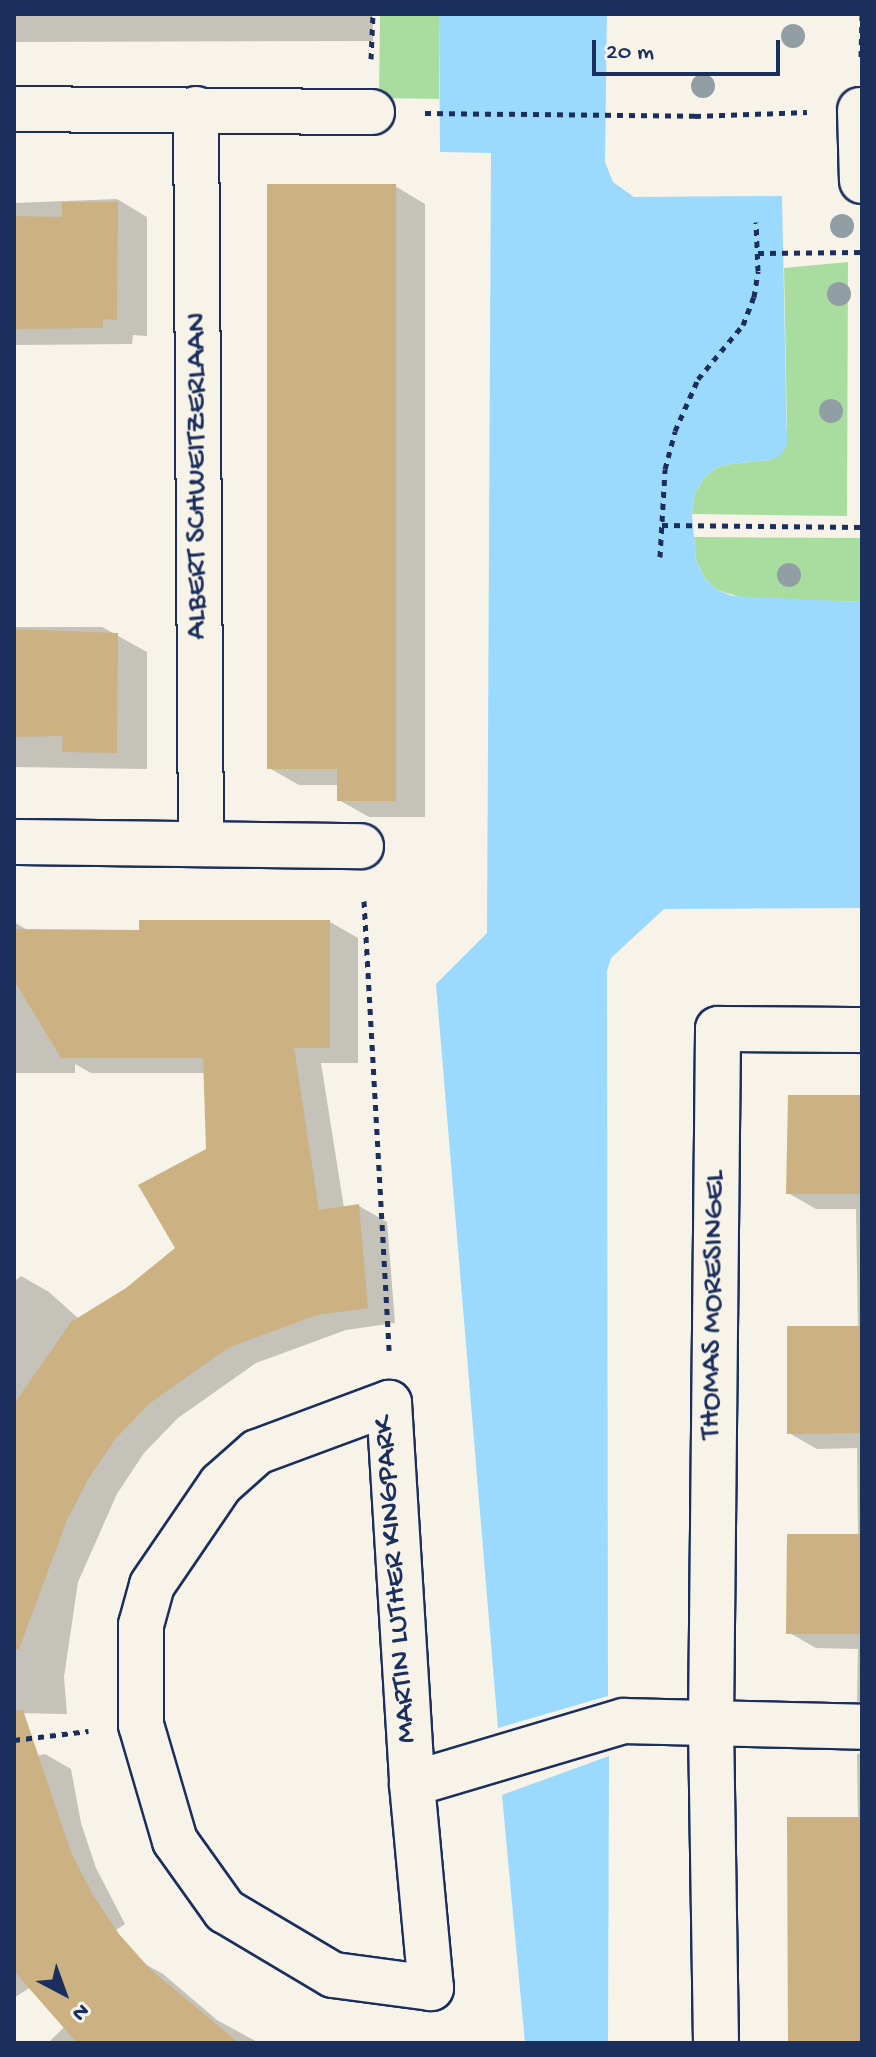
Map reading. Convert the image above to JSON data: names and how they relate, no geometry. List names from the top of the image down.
{
  "streets": {
    "street": ["ALBERT SCHWEITZERLAAN", "THOMAS MORESINGEL", "MARTIN LUTHER KINGPARK"]
  },
  "scale_bar": "20 m",
  "north": "bottom right"
}
